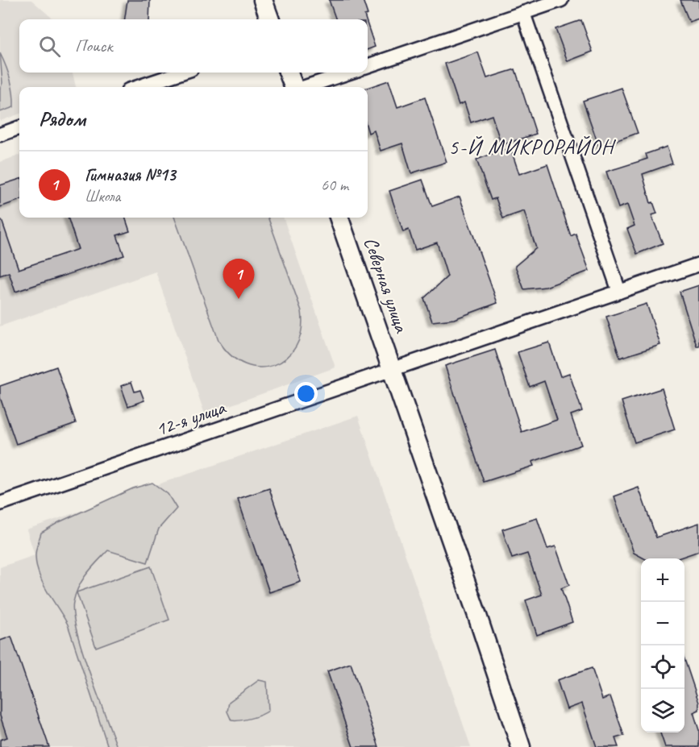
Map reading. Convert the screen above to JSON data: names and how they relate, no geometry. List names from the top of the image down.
{
  "streets": {
    "street": ["Северная улица", "12-я улица"]
  },
  "crossings": [
    ["Северная улица", "12-я улица"]
  ],
  "districts": ["5-Й МИКРОРАЙОН"],
  "page": {
    "search": "Поиск",
    "heading": "Рядом",
    "list": [
      {
        "mark": "1",
        "name": "Гимназия №13",
        "note": "Школа",
        "value": "60 m"
      }
    ],
    "pins": "1",
    "map_buttons": ["+", "−"]
  }
}
